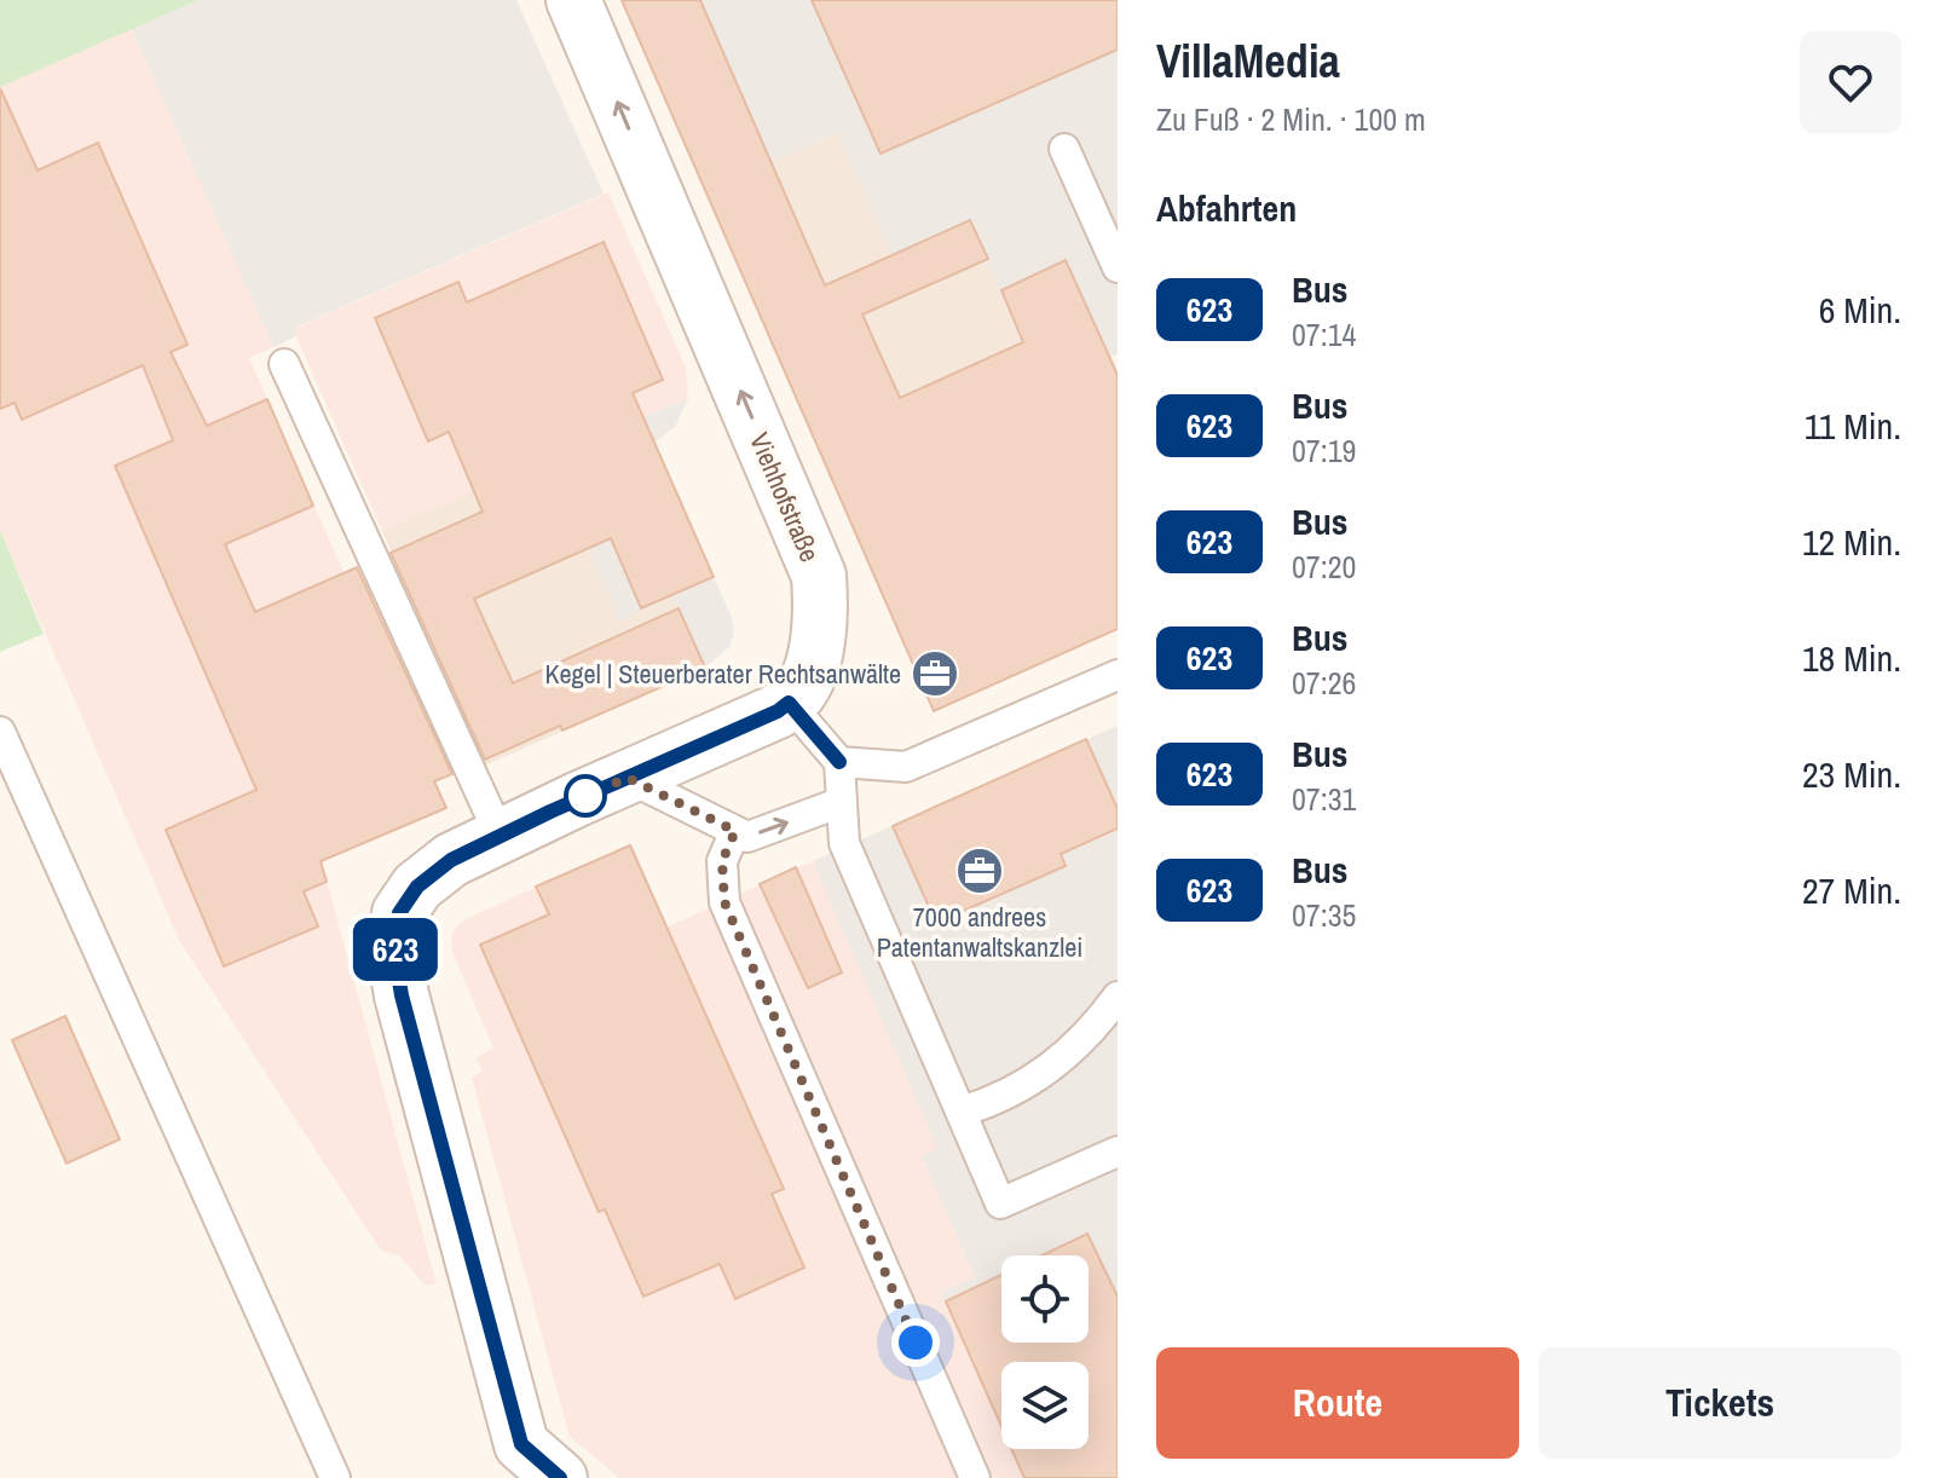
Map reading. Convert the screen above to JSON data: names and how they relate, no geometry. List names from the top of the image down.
{
  "streets": {
    "street": ["Viehhofstraße"]
  },
  "one_way": ["Viehhofstraße"],
  "places": {
    "office": ["Kegel | Steuerberater Rechtsanwälte", "7000 andrees Patentanwaltskanzlei"]
  },
  "lines": ["bus line 623"],
  "page": {
    "on_map": "623",
    "heading": [
      ["VillaMedia", "Zu Fuß · 2 Min. · 100 m"],
      "Abfahrten"
    ],
    "list": [
      {
        "mark": "623",
        "name": "Bus",
        "note": "07:14",
        "value": "6 Min."
      },
      {
        "mark": "623",
        "name": "Bus",
        "note": "07:19",
        "value": "11 Min."
      },
      {
        "mark": "623",
        "name": "Bus",
        "note": "07:20",
        "value": "12 Min."
      },
      {
        "mark": "623",
        "name": "Bus",
        "note": "07:26",
        "value": "18 Min."
      },
      {
        "mark": "623",
        "name": "Bus",
        "note": "07:31",
        "value": "23 Min."
      },
      {
        "mark": "623",
        "name": "Bus",
        "note": "07:35",
        "value": "27 Min."
      }
    ],
    "buttons": ["Route", "Tickets"]
  }
}
